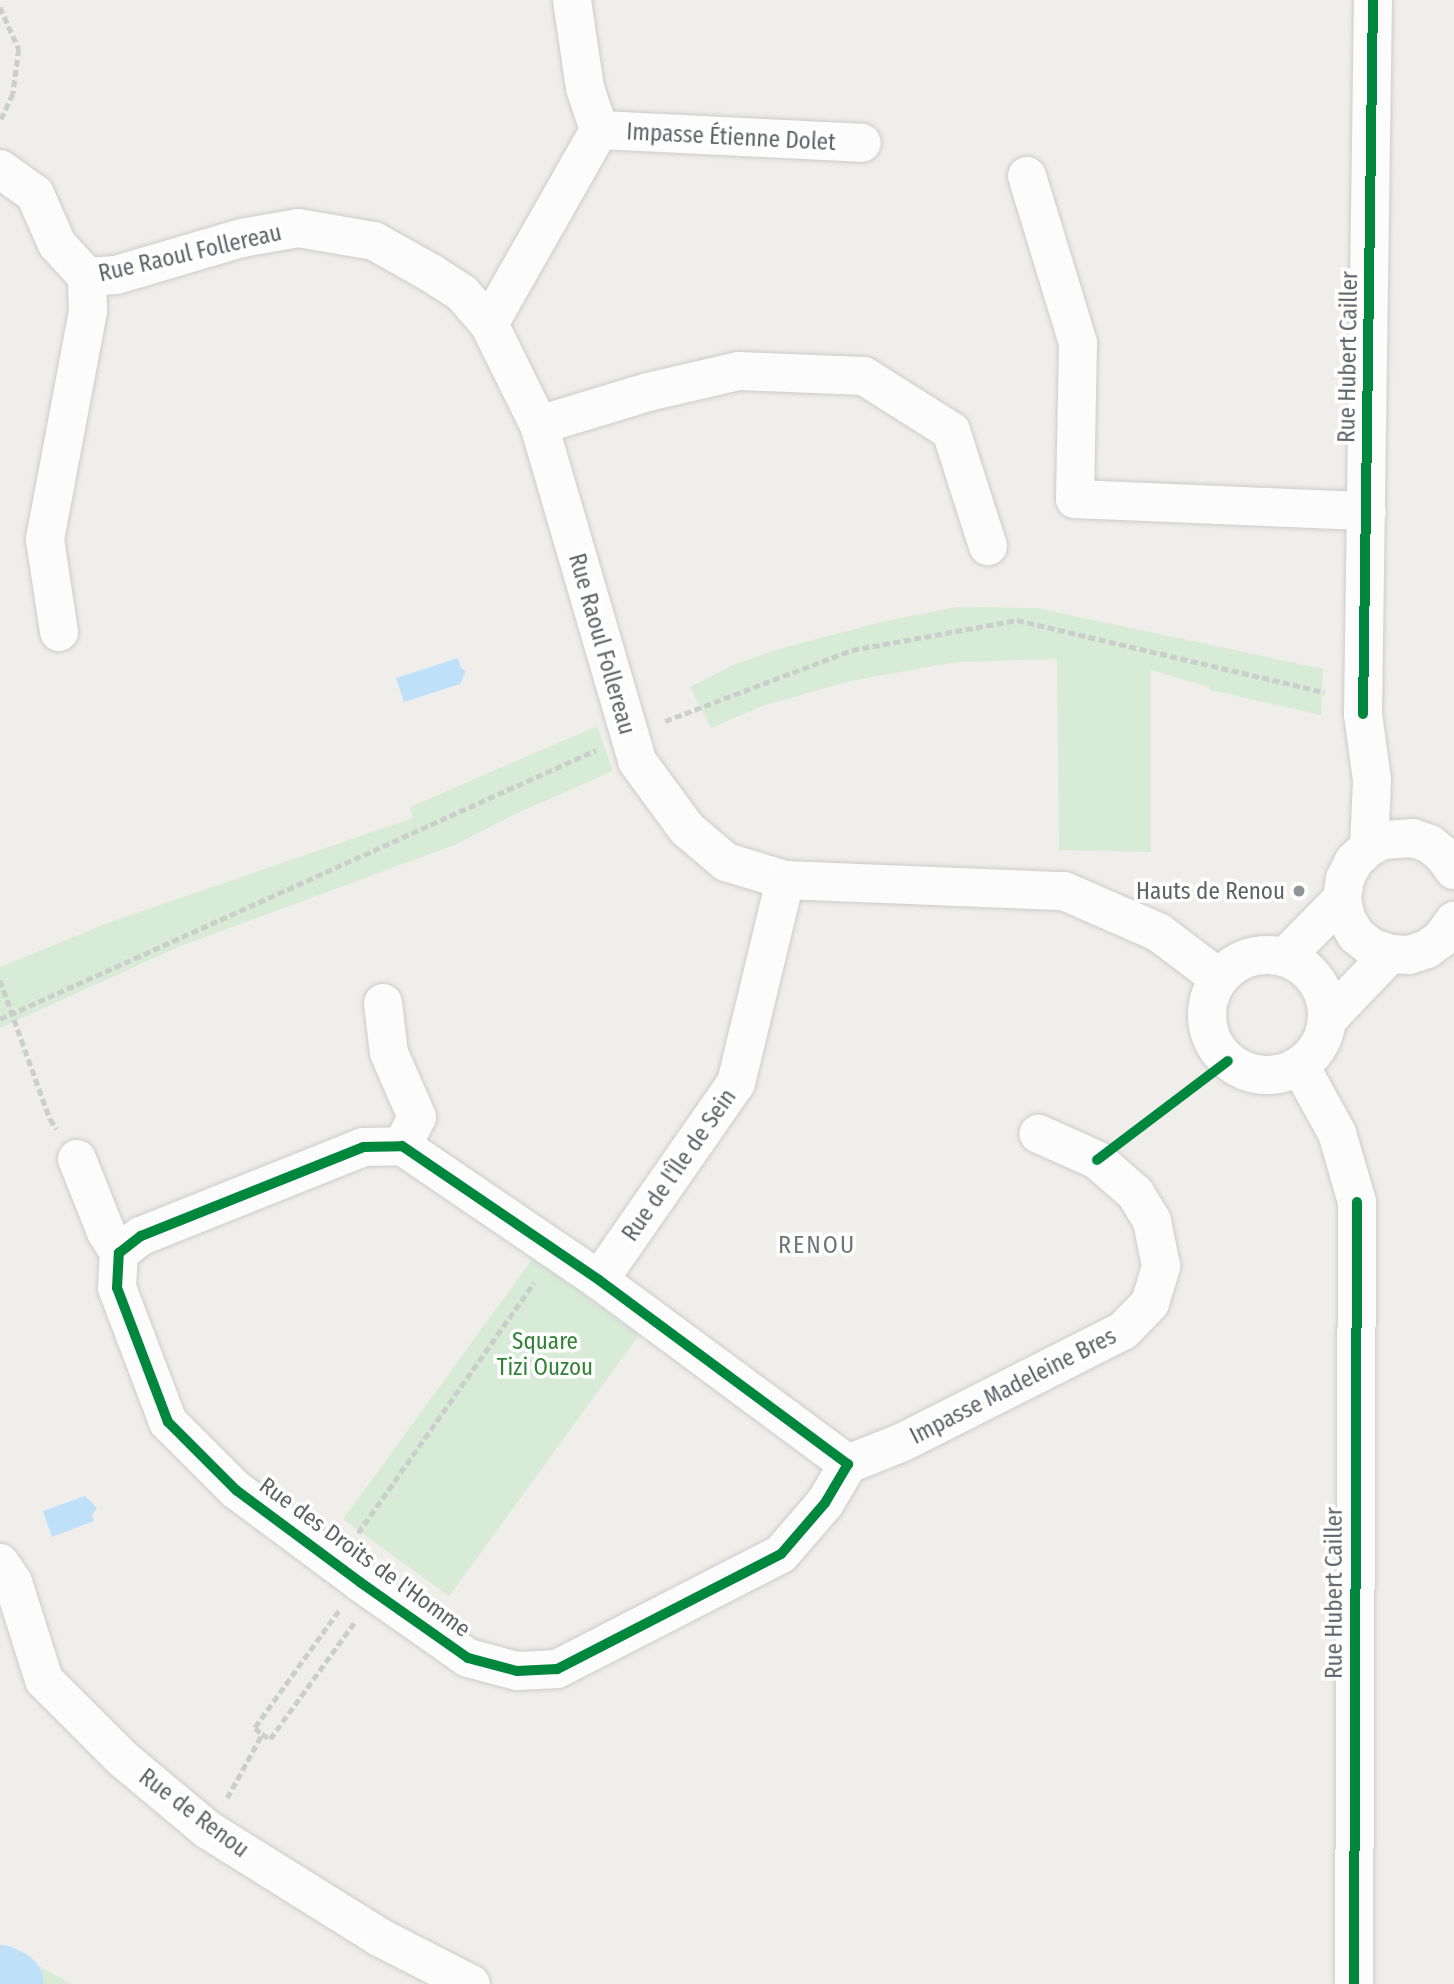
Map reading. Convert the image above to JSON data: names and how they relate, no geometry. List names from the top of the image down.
{
  "streets": {
    "street": [
      "Impasse Étienne Dolet",
      "Rue Raoul Follereau",
      "Rue Hubert Cailler",
      "Rue de l'Île de Sein",
      "Impasse Madeleine Bres",
      "Rue des Droits de l'Homme",
      "Rue de Renou"
    ]
  },
  "crossings": [
    ["Impasse Étienne Dolet", "Rue Raoul Follereau"],
    ["Rue Raoul Follereau", "Rue Hubert Cailler"],
    ["Rue Raoul Follereau", "Rue de l'Île de Sein"],
    ["Impasse Madeleine Bres", "Rue des Droits de l'Homme"]
  ],
  "districts": ["RENOU"],
  "parks": ["Square Tizi Ouzou"],
  "places": ["Hauts de Renou"]
}
